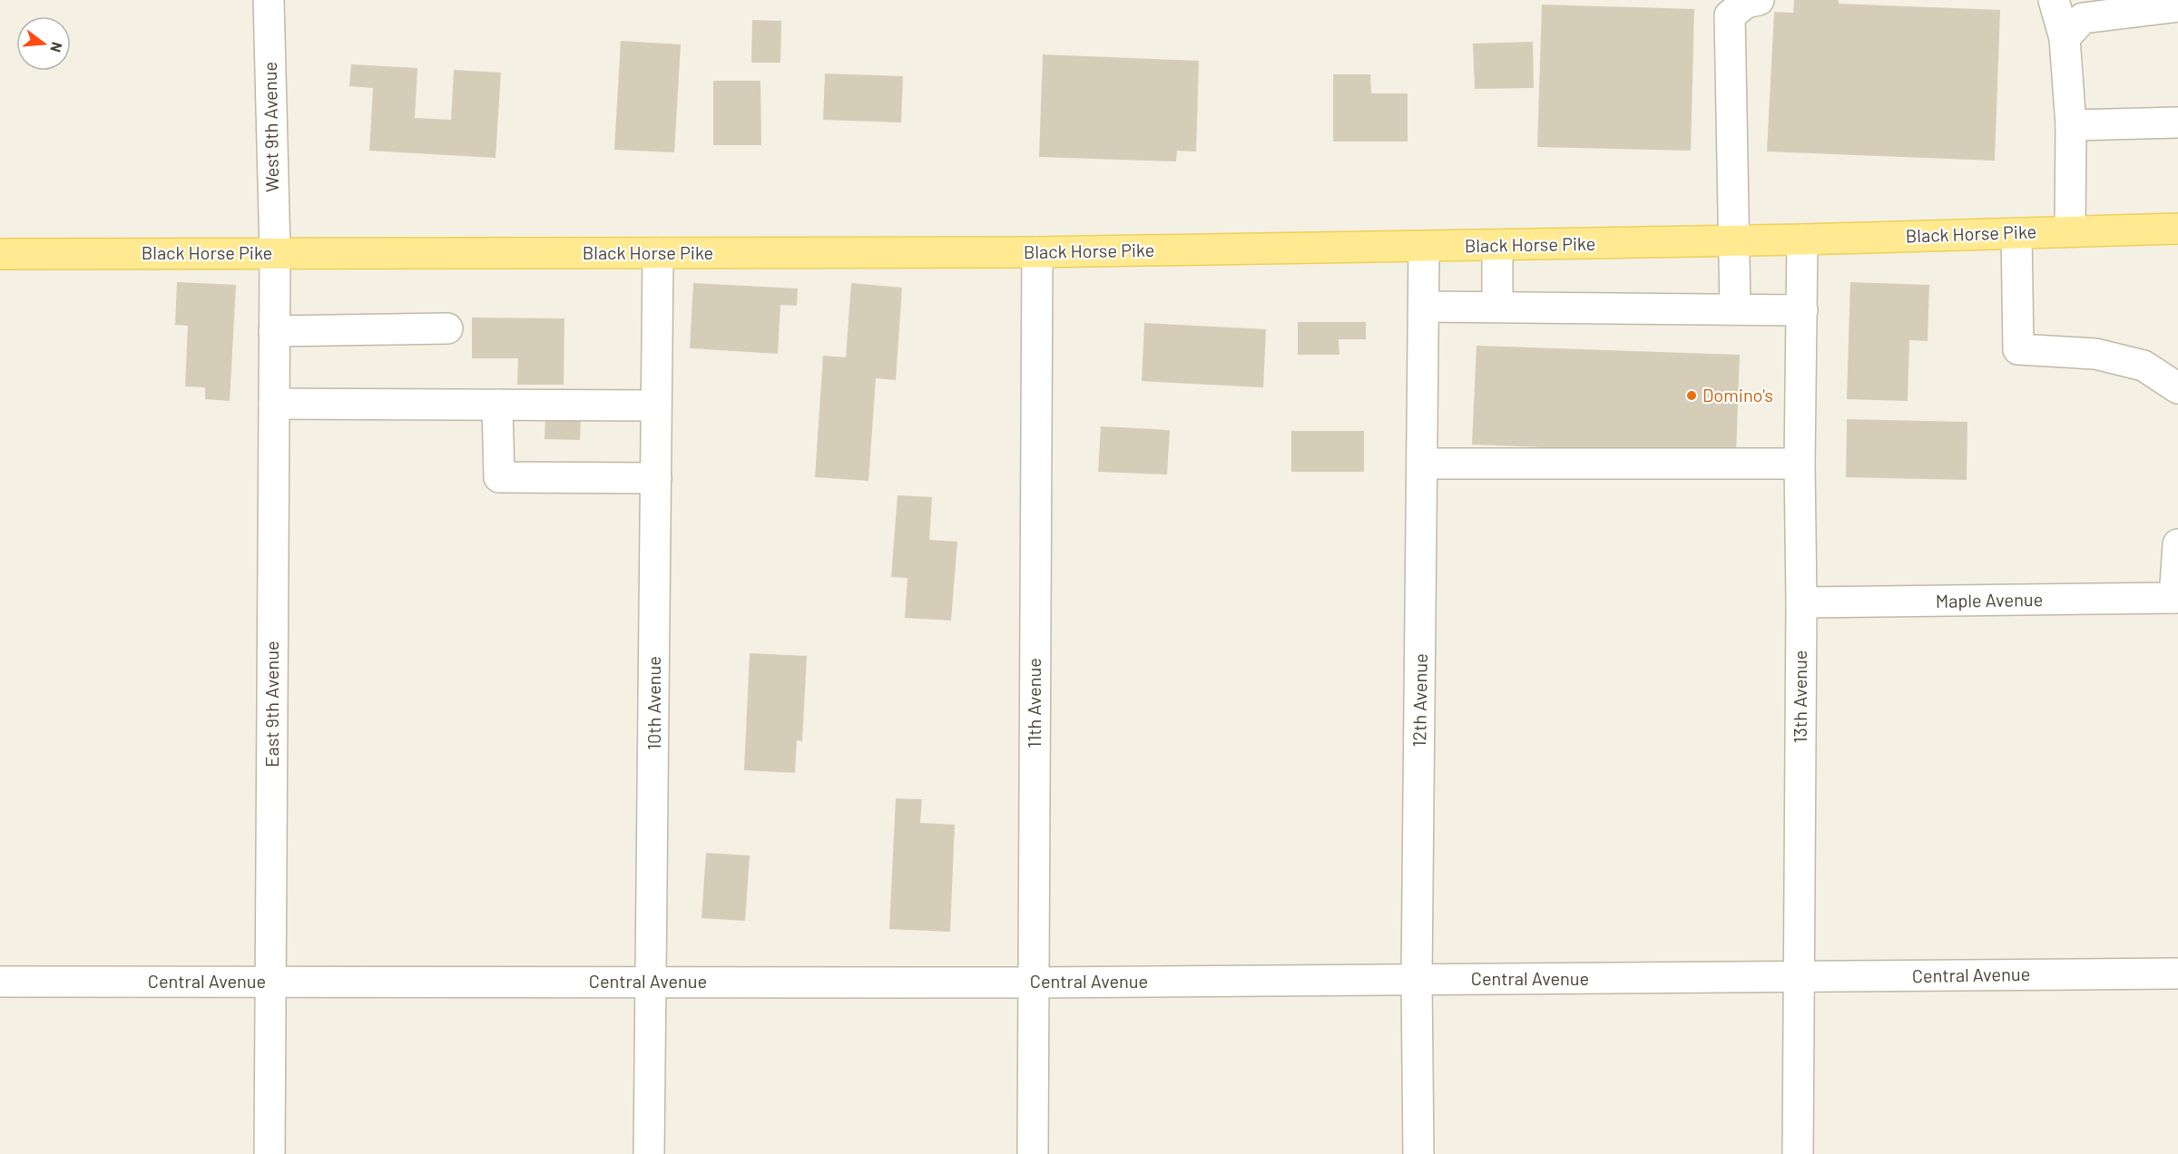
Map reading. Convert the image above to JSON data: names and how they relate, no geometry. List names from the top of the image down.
{
  "streets": {
    "main road": ["Black Horse Pike"],
    "street": [
      "West 9th Avenue",
      "Maple Avenue",
      "13th Avenue",
      "12th Avenue",
      "10th Avenue",
      "11th Avenue",
      "East 9th Avenue",
      "Central Avenue"
    ]
  },
  "crossings": [
    ["West 9th Avenue", "Black Horse Pike"],
    ["West 9th Avenue", "East 9th Avenue"],
    ["Black Horse Pike", "13th Avenue"],
    ["Black Horse Pike", "12th Avenue"],
    ["Black Horse Pike", "10th Avenue"],
    ["Black Horse Pike", "11th Avenue"],
    ["Black Horse Pike", "East 9th Avenue"],
    ["Maple Avenue", "13th Avenue"],
    ["13th Avenue", "Central Avenue"],
    ["12th Avenue", "Central Avenue"],
    ["10th Avenue", "Central Avenue"],
    ["11th Avenue", "Central Avenue"],
    ["East 9th Avenue", "Central Avenue"]
  ],
  "places": ["Domino's"],
  "north": "right"
}
